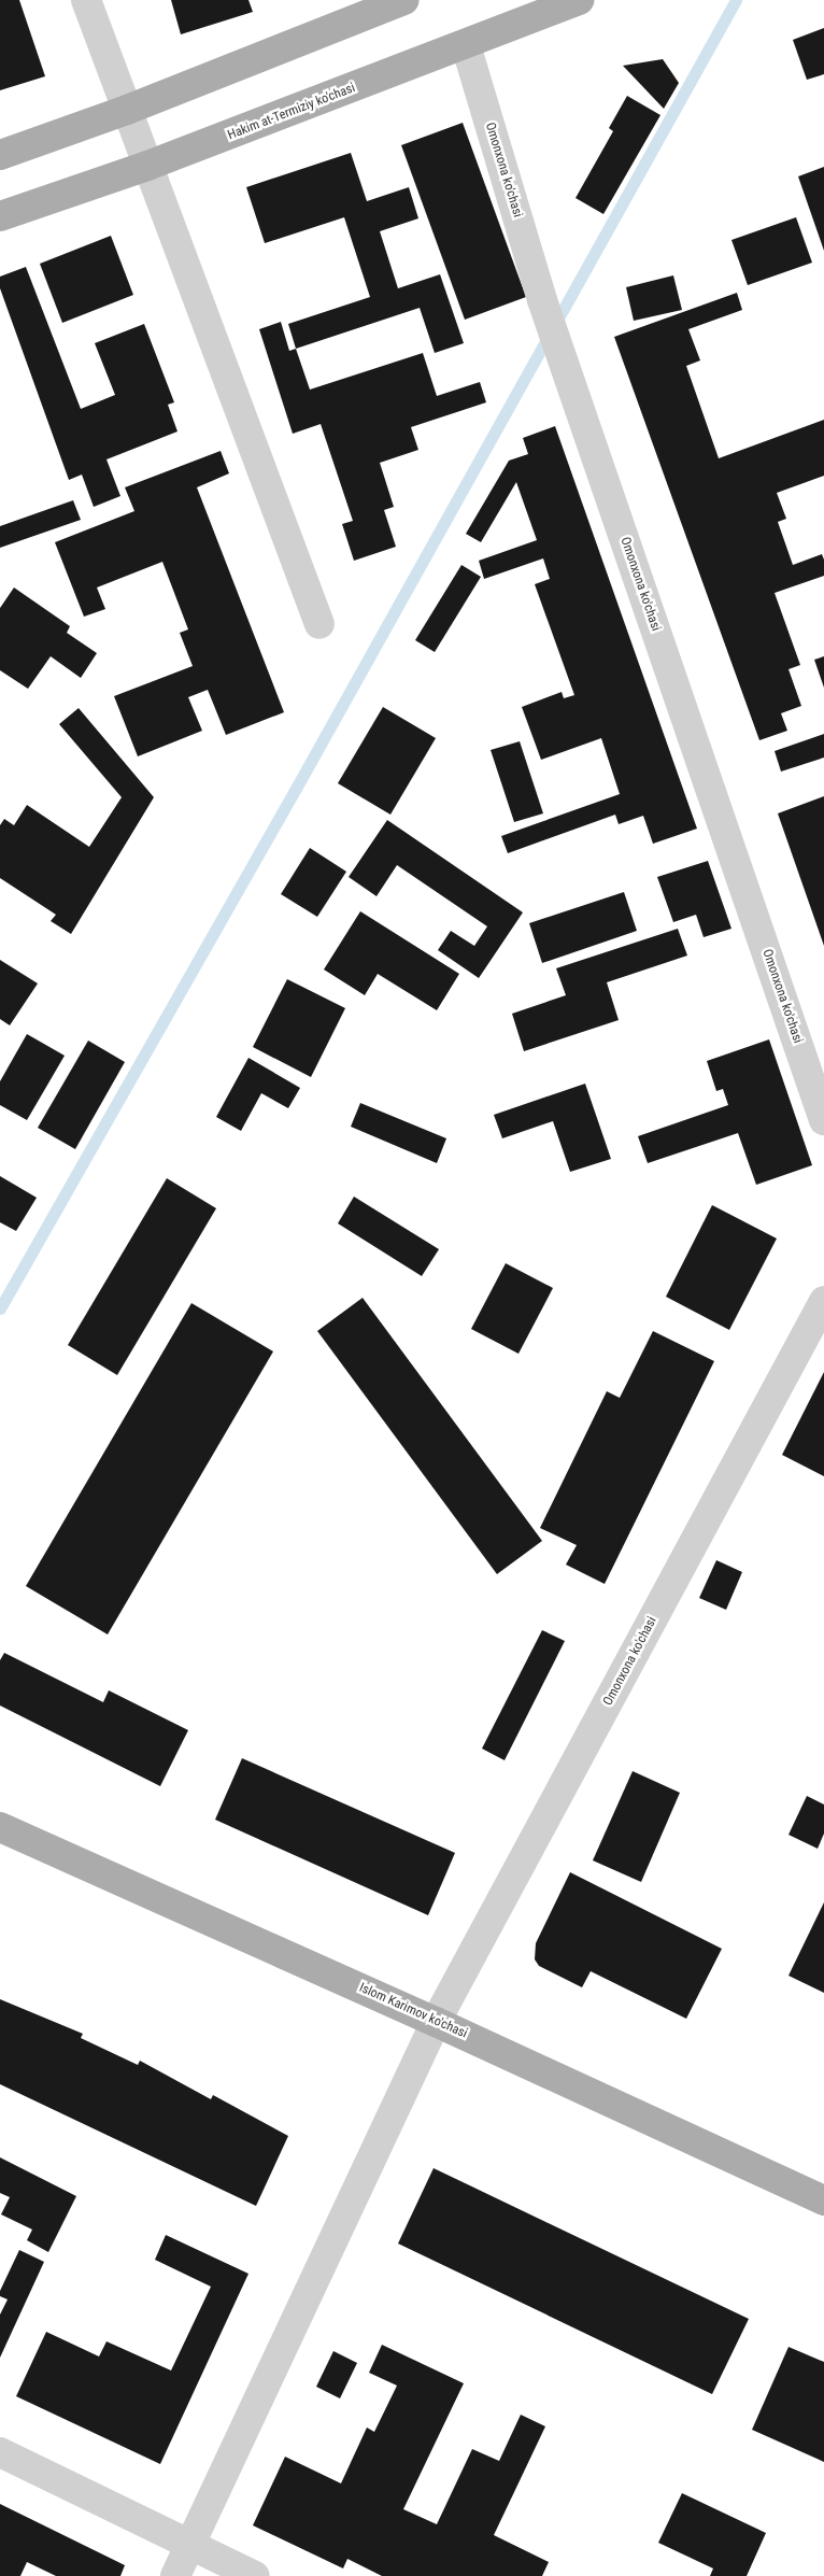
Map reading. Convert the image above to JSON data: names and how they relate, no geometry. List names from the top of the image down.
{
  "streets": {
    "main road": ["Hakim at-Termiziy ko'chasi", "Islom Karimov ko'chasi"],
    "street": ["Omonxona ko'chasi"]
  },
  "crossings": [
    ["Hakim at-Termiziy ko'chasi", "Omonxona ko'chasi"],
    ["Omonxona ko'chasi", "Islom Karimov ko'chasi"]
  ]
}
